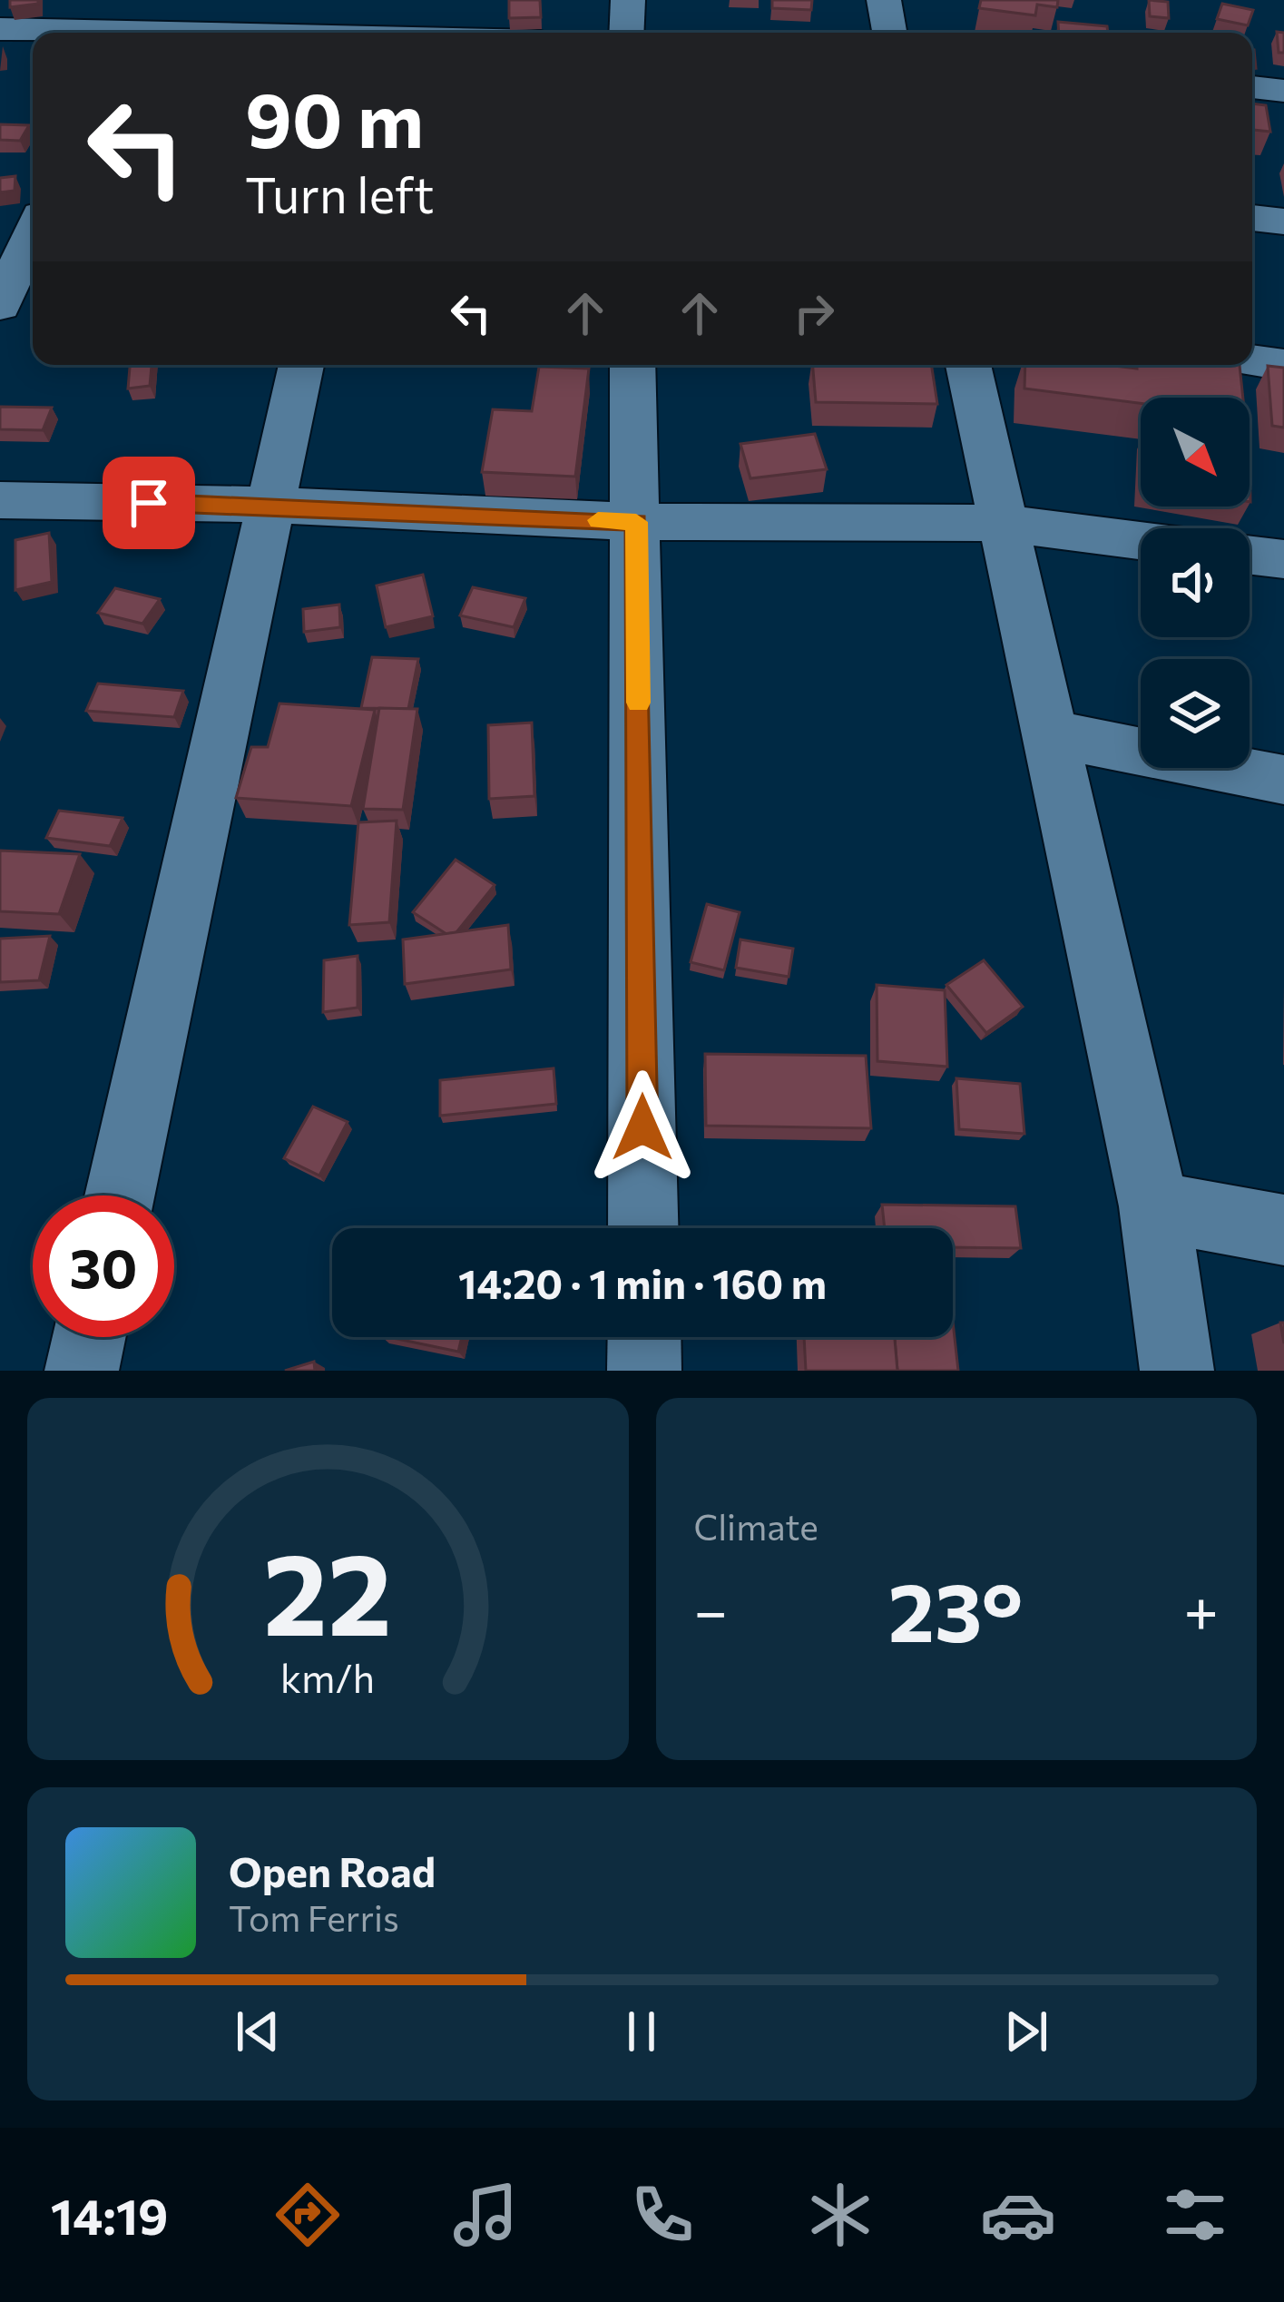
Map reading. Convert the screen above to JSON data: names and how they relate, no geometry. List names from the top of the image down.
{
  "north": "bottom right",
  "page": {
    "turn": ["90 m", "Turn left"],
    "limit": "30",
    "trip": "14:20 · 1 min · 160 m",
    "tile": "Climate",
    "heat": ["−", "23°", "+"],
    "song": ["Open Road", "Tom Ferris"],
    "tabs": "14:19",
    "gauge": ["22", "km/h"]
  }
}
